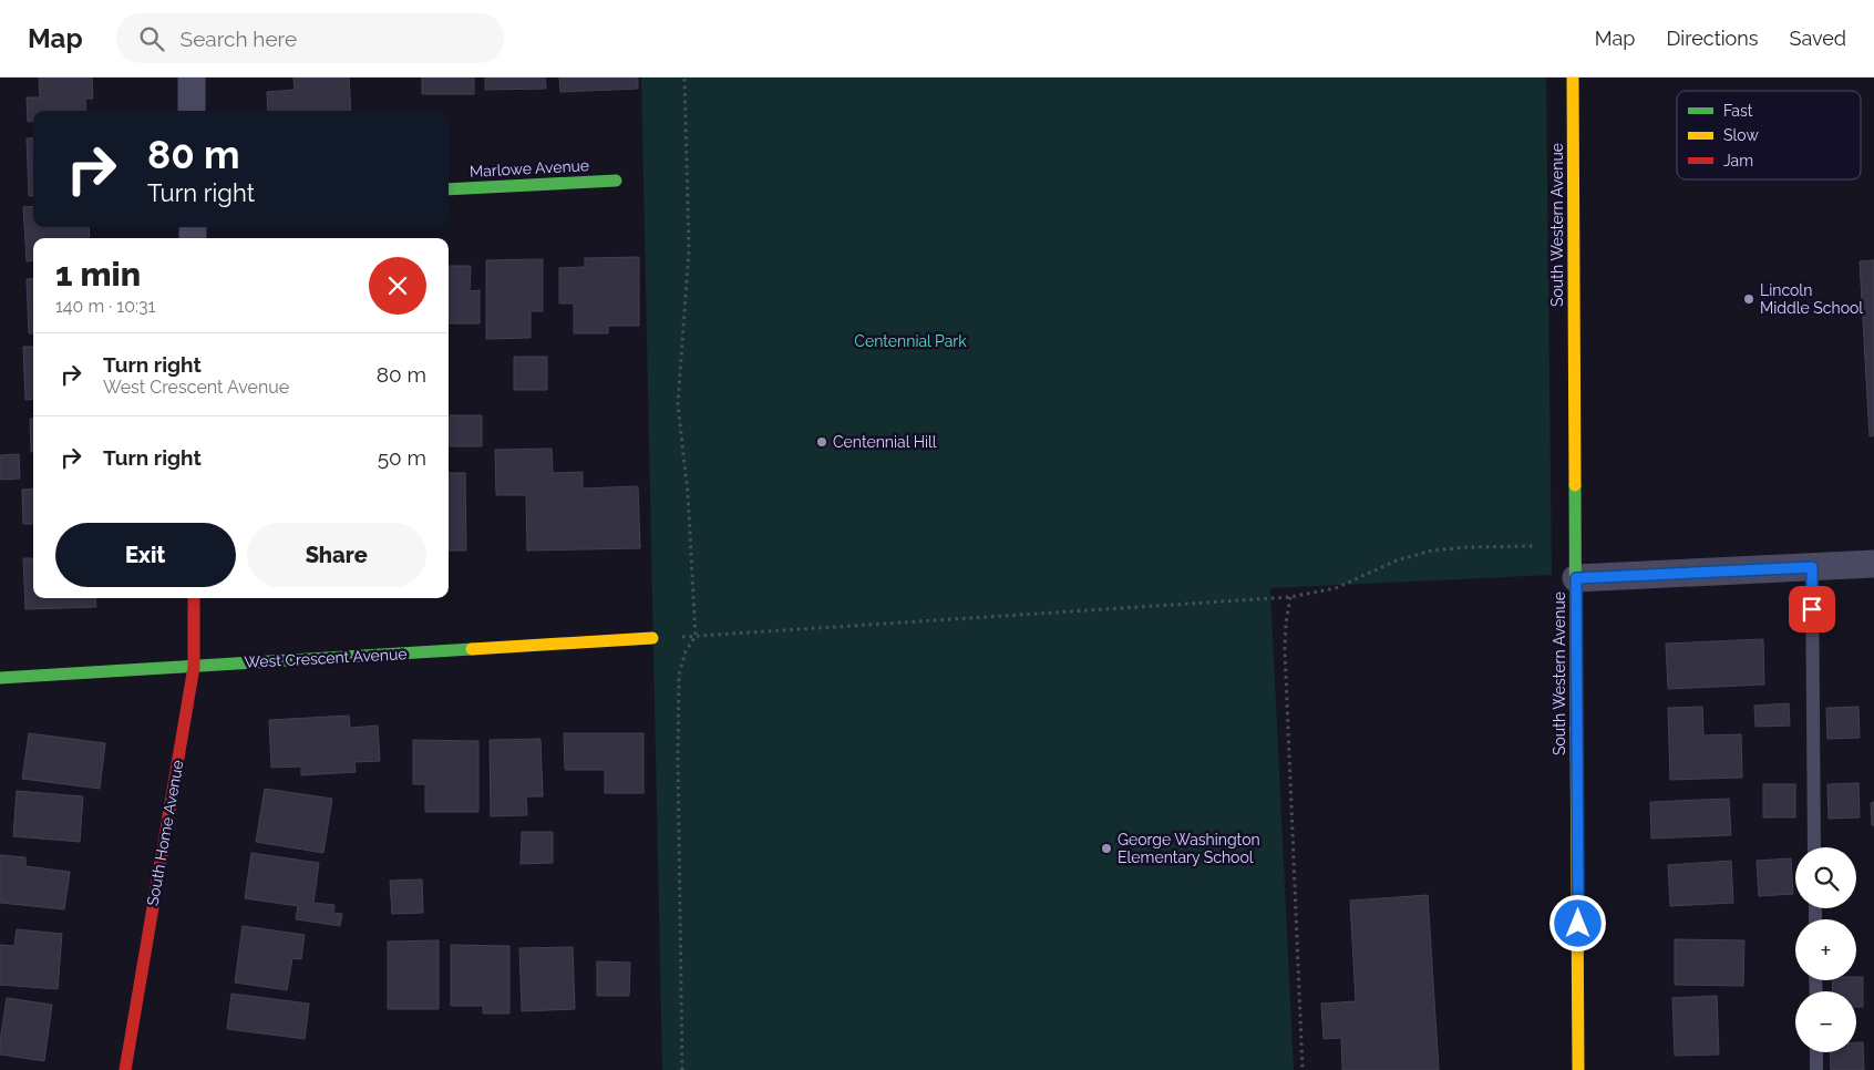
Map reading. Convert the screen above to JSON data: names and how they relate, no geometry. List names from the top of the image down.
{
  "streets": {
    "street": [
      "Marlowe Avenue",
      "South Western Avenue",
      "West Crescent Avenue",
      "South Home Avenue"
    ]
  },
  "crossings": [
    ["West Crescent Avenue", "South Home Avenue"]
  ],
  "parks": ["Centennial Park"],
  "places": ["Lincoln Middle School", "Centennial Hill", "George Washington Elementary School"],
  "legend": ["Fast", "Slow", "Jam"],
  "page": {
    "header": "Map",
    "search": "Search here",
    "nav": ["Map", "Directions", "Saved"],
    "turn": ["80 m", "Turn right"],
    "heading": ["1 min", "140 m · 10:31"],
    "list": [
      {
        "name": "Turn right",
        "note": "West Crescent Avenue",
        "value": "80 m"
      },
      {
        "name": "Turn right",
        "value": "50 m"
      }
    ],
    "buttons": ["Exit", "Share"],
    "map_buttons": ["+", "−"]
  }
}
